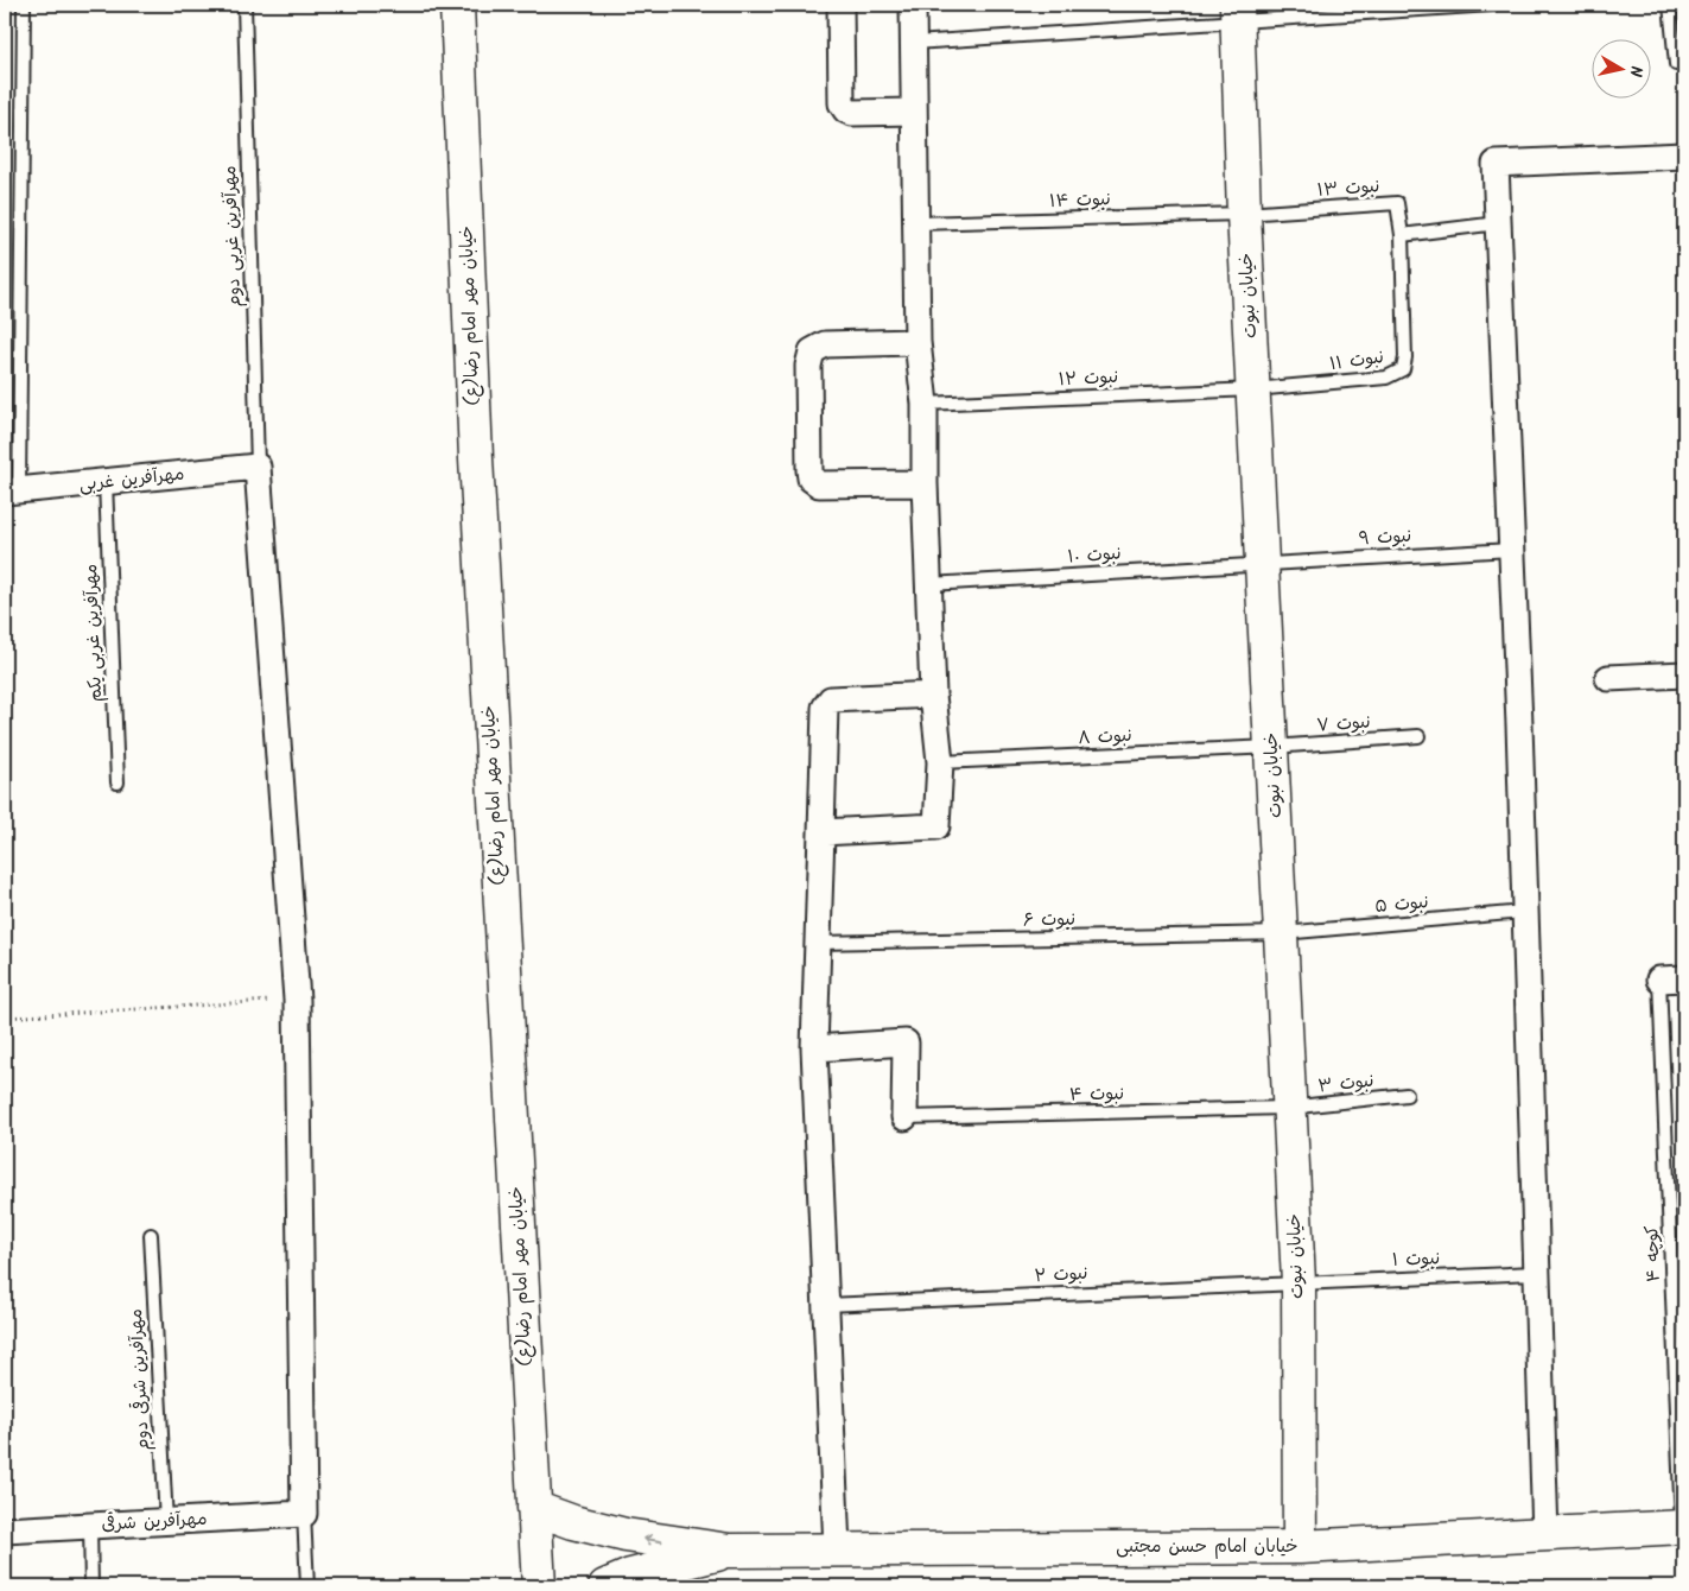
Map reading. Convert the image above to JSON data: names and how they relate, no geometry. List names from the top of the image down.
{
  "streets": {
    "street": [
      "خیابان نبوت",
      "خیابان مهر امام رضا(ع)",
      "مهرآفرین غربی",
      "مهرآفرین شرقی",
      "خیابان امام حسن مجتبی"
    ],
    "lane": [
      "نبوت ۱۳",
      "نبوت ۱۴",
      "مهرآفرین غربی دوم",
      "نبوت ۱۱",
      "نبوت ۱۲",
      "نبوت ۹",
      "نبوت ۱۰",
      "مهرآفرین غربی یکم",
      "نبوت ۷",
      "نبوت ۸",
      "نبوت ۵",
      "نبوت ۶",
      "نبوت ۳",
      "نبوت ۴",
      "کوچه ۴",
      "نبوت ۱",
      "نبوت ۲",
      "مهرآفرین شرقی دوم"
    ]
  },
  "crossings": [
    ["نبوت ۱۳", "نبوت ۱۴"],
    ["نبوت ۱۳", "خیابان نبوت"],
    ["نبوت ۱۳", "نبوت ۱۱"],
    ["نبوت ۱۴", "خیابان نبوت"],
    ["مهرآفرین غربی دوم", "مهرآفرین غربی"],
    ["خیابان نبوت", "نبوت ۱۱"],
    ["خیابان نبوت", "نبوت ۱۲"],
    ["خیابان نبوت", "نبوت ۹"],
    ["خیابان نبوت", "نبوت ۱۰"],
    ["خیابان نبوت", "نبوت ۷"],
    ["خیابان نبوت", "نبوت ۸"],
    ["خیابان نبوت", "نبوت ۵"],
    ["خیابان نبوت", "نبوت ۶"],
    ["خیابان نبوت", "نبوت ۳"],
    ["خیابان نبوت", "نبوت ۴"],
    ["خیابان نبوت", "نبوت ۱"],
    ["خیابان نبوت", "نبوت ۲"],
    ["خیابان نبوت", "خیابان امام حسن مجتبی"],
    ["خیابان مهر امام رضا(ع)", "خیابان امام حسن مجتبی"],
    ["نبوت ۱۱", "نبوت ۱۲"],
    ["مهرآفرین غربی", "مهرآفرین غربی یکم"],
    ["نبوت ۹", "نبوت ۱۰"],
    ["نبوت ۷", "نبوت ۸"],
    ["نبوت ۵", "نبوت ۶"],
    ["نبوت ۳", "نبوت ۴"],
    ["کوچه ۴", "خیابان امام حسن مجتبی"],
    ["نبوت ۱", "نبوت ۲"],
    ["مهرآفرین شرقی دوم", "مهرآفرین شرقی"]
  ],
  "north": "right"
}
